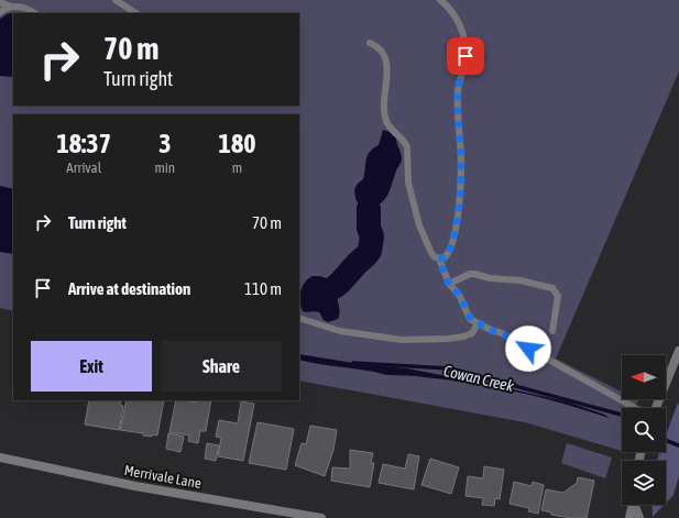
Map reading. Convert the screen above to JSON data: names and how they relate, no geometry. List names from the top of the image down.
{
  "streets": {
    "street": ["Merrivale Lane"]
  },
  "water": ["Cowan Creek"],
  "north": "left",
  "page": {
    "turn": ["70 m", "Turn right"],
    "eta": [
      "18:37",
      "Arrival",
      "3",
      "min",
      "180",
      "m"
    ],
    "list": [
      {
        "name": "Turn right",
        "value": "70 m"
      },
      {
        "name": "Arrive at destination",
        "value": "110 m"
      }
    ],
    "buttons": ["Exit", "Share"]
  }
}
